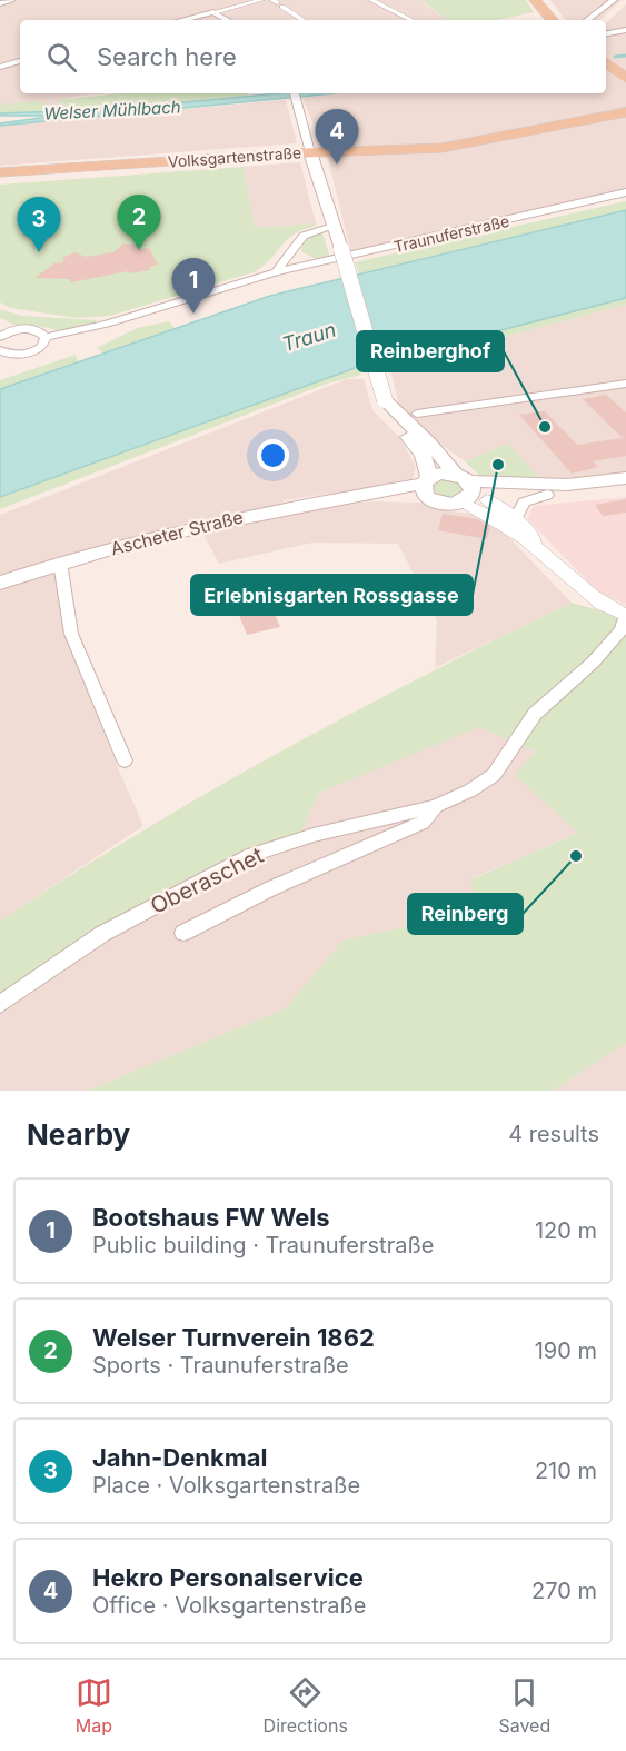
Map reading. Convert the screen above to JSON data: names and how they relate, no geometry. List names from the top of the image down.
{
  "streets": {
    "main road": ["Volksgartenstraße", "Ascheter Straße"],
    "street": ["Traunuferstraße", "Oberaschet"]
  },
  "water": ["Welser Mühlbach", "Traun"],
  "places": ["Reinberghof", "Erlebnisgarten Rossgasse", "Reinberg"],
  "page": {
    "search": "Search here",
    "pins": [
      "4",
      "2",
      "3",
      "1"
    ],
    "heading": ["Nearby", "4 results"],
    "list": [
      {
        "mark": "1",
        "name": "Bootshaus FW Wels",
        "note": "Public building · Traunuferstraße",
        "value": "120 m"
      },
      {
        "mark": "2",
        "name": "Welser Turnverein 1862",
        "note": "Sports · Traunuferstraße",
        "value": "190 m"
      },
      {
        "mark": "3",
        "name": "Jahn-Denkmal",
        "note": "Place · Volksgartenstraße",
        "value": "210 m"
      },
      {
        "mark": "4",
        "name": "Hekro Personalservice",
        "note": "Office · Volksgartenstraße",
        "value": "270 m"
      }
    ],
    "nav": ["Map", "Directions", "Saved"]
  }
}
